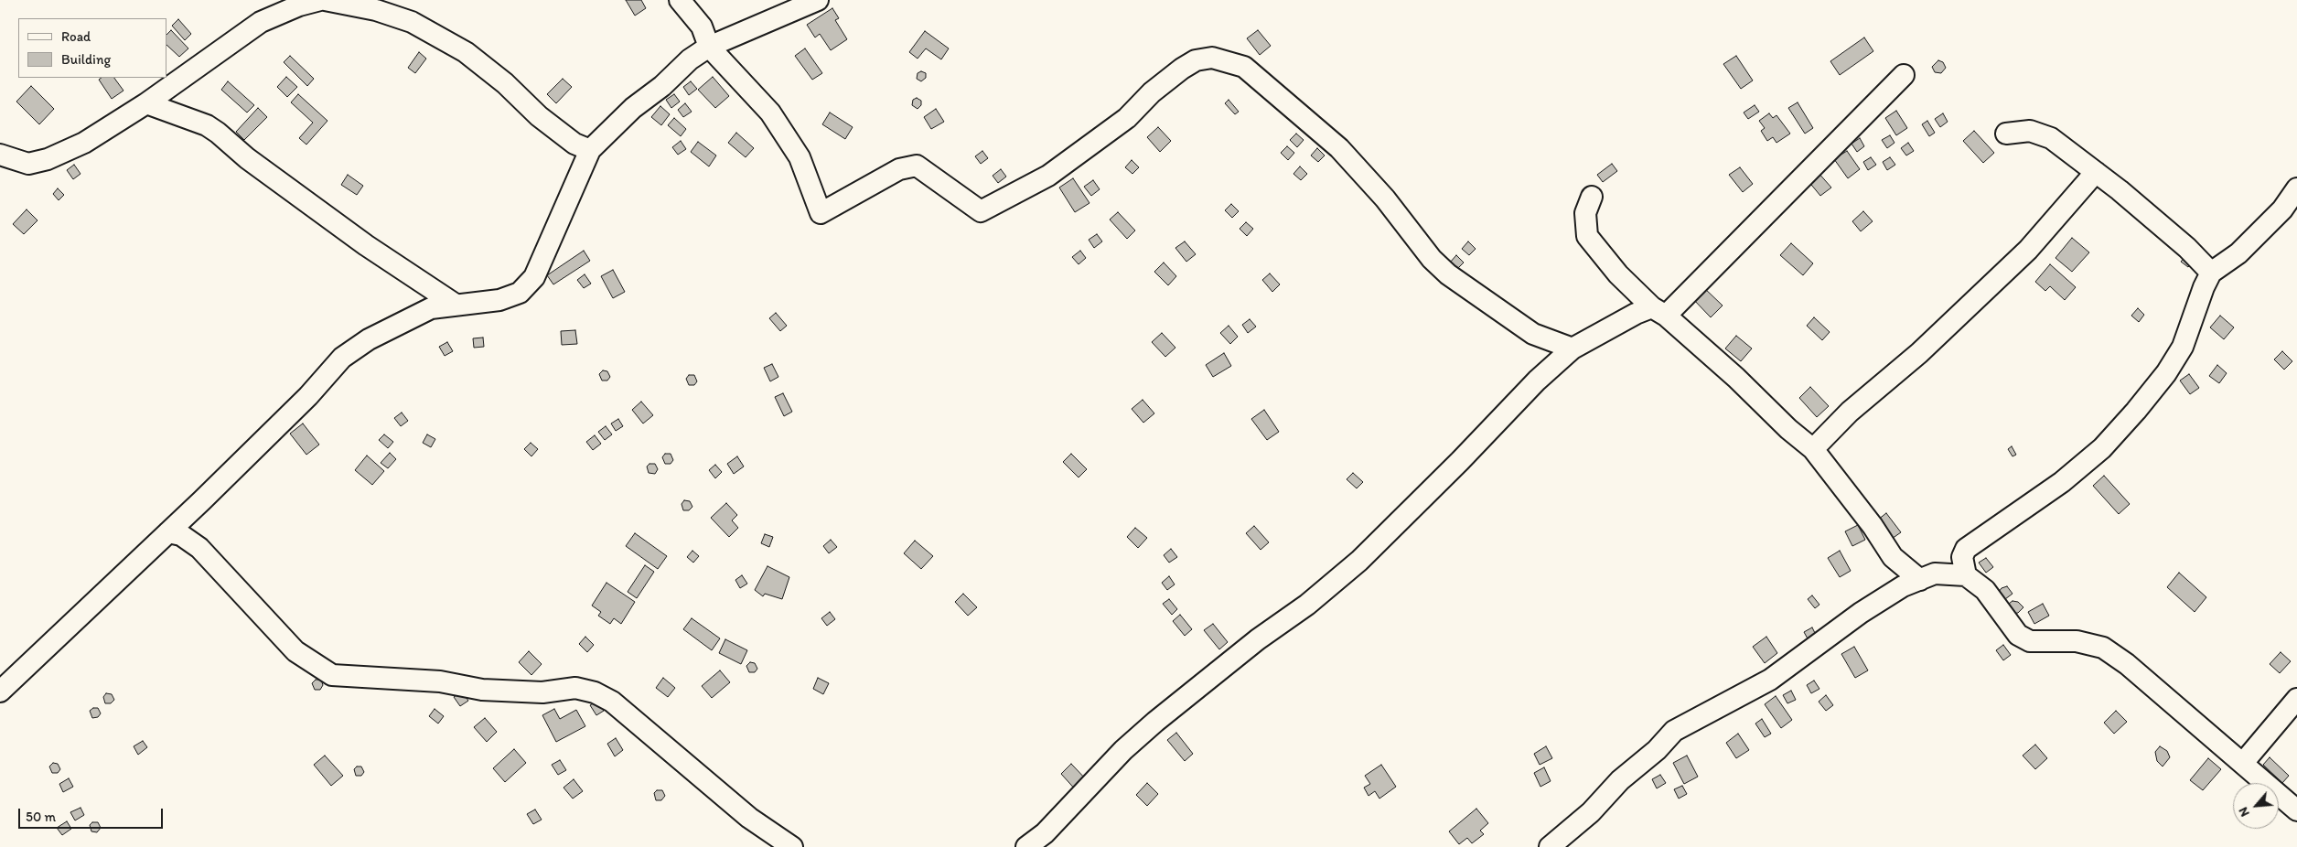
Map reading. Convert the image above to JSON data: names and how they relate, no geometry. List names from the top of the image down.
{
  "legend": ["Road", "Building"],
  "scale_bar": "50 m",
  "north": "bottom left"
}
